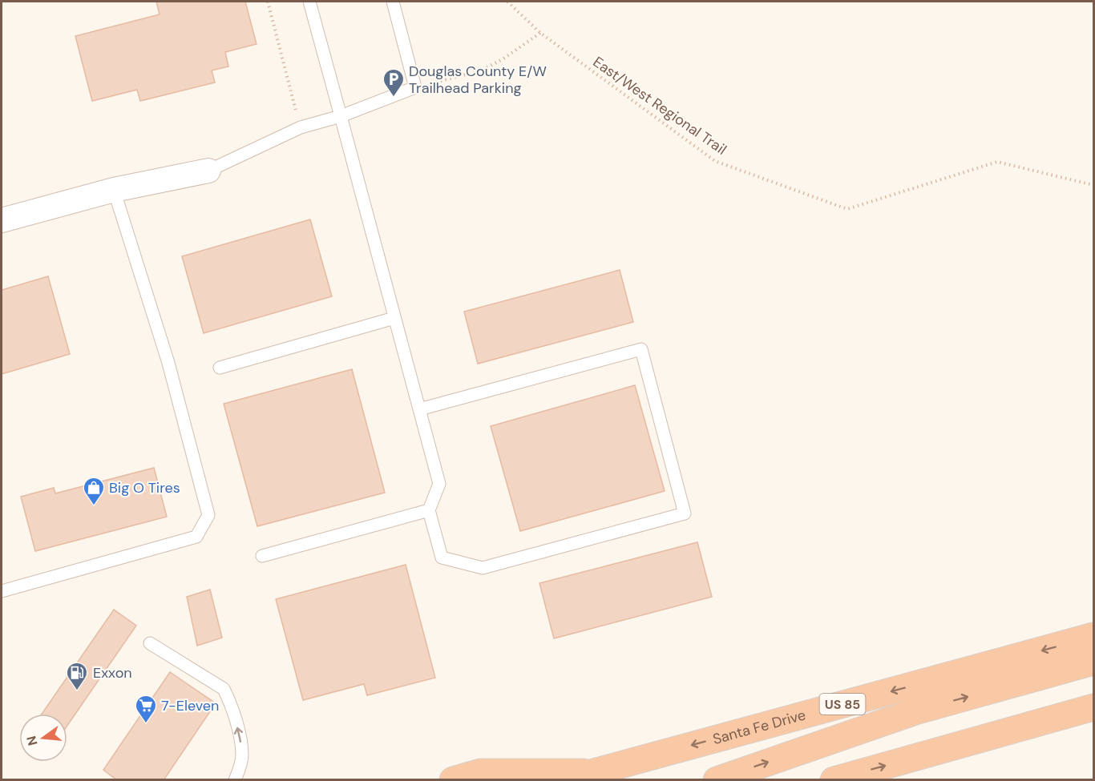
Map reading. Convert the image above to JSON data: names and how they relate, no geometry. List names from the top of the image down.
{
  "streets": {
    "highway": ["US 85", "Santa Fe Drive"],
    "path": ["East/West Regional Trail"]
  },
  "places": {
    "parking": ["Douglas County E/W Trailhead Parking"],
    "shop": ["Big O Tires"],
    "fuel station": ["Exxon"],
    "supermarket": ["7-Eleven"]
  },
  "north": "left"
}
